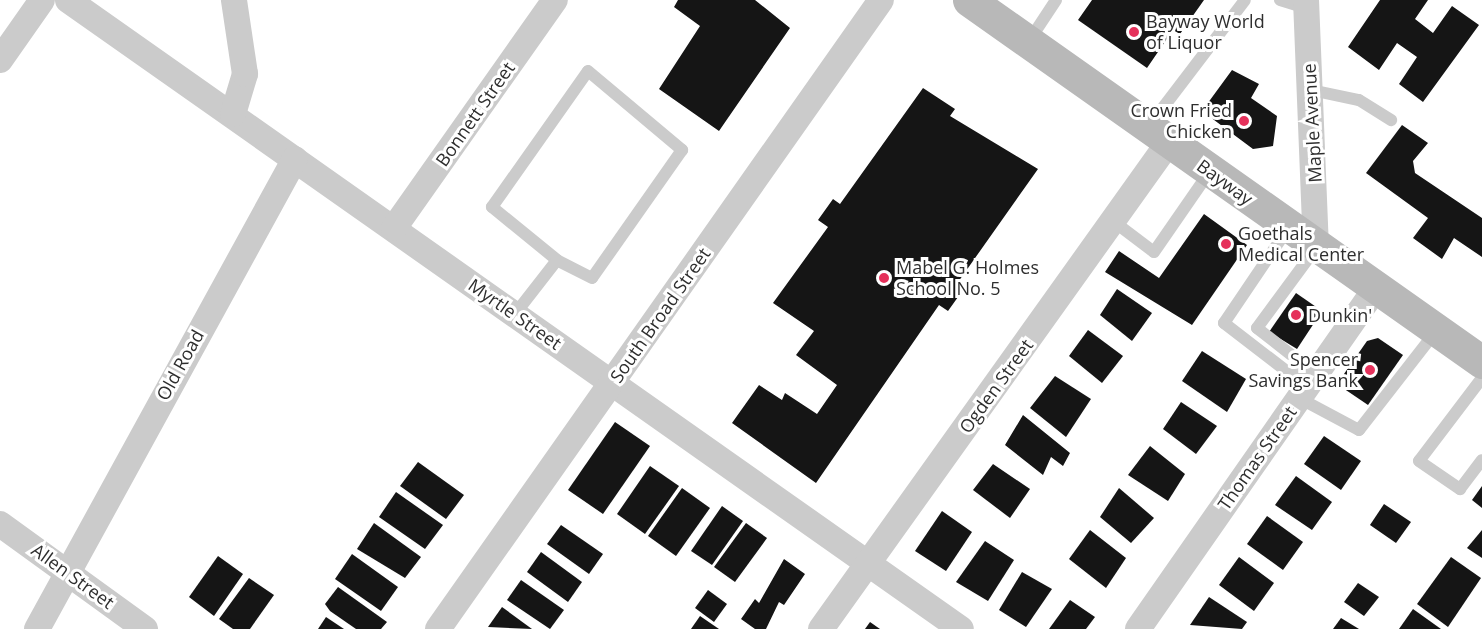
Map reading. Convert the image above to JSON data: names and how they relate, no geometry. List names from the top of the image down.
{
  "streets": {
    "main road": ["Bayway"],
    "street": [
      "Bonnett Street",
      "Maple Avenue",
      "Myrtle Street",
      "South Broad Street",
      "Old Road",
      "Ogden Street",
      "Thomas Street",
      "Allen Street"
    ]
  },
  "crossings": [
    ["Bonnett Street", "Myrtle Street"],
    ["Maple Avenue", "Bayway"],
    ["Bayway", "Ogden Street"],
    ["Bayway", "Thomas Street"],
    ["Myrtle Street", "South Broad Street"],
    ["Myrtle Street", "Old Road"],
    ["Myrtle Street", "Ogden Street"],
    ["Old Road", "Allen Street"]
  ],
  "places": [
    "Bayway World of Liquor",
    "Crown Fried Chicken",
    "Goethals Medical Center",
    "Mabel G. Holmes School No. 5",
    "Dunkin'",
    "Spencer Savings Bank"
  ]
}
